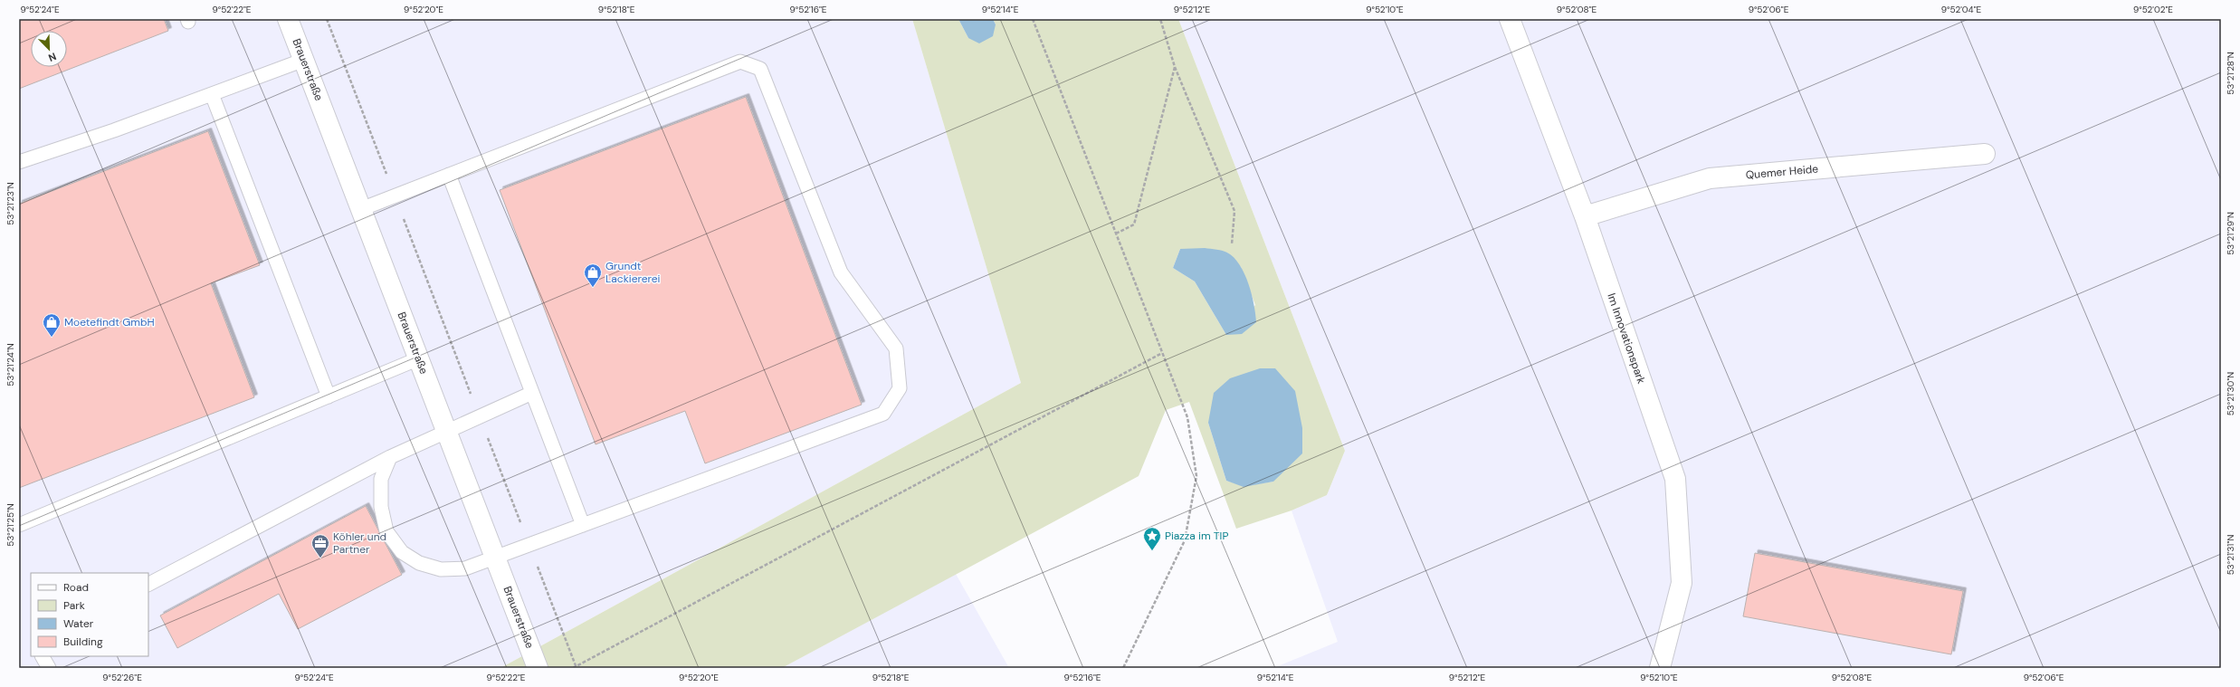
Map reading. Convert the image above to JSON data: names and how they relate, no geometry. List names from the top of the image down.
{
  "streets": {
    "street": ["Brauerstraße", "Quemer Heide", "Im Innovationspark"]
  },
  "crossings": [
    ["Quemer Heide", "Im Innovationspark"]
  ],
  "places": {
    "shop": ["Grundt Lackiererei", "Moetefindt GmbH"],
    "place": ["Piazza im TIP"],
    "office": ["Köhler und Partner"]
  },
  "legend": [
    "Road",
    "Park",
    "Water",
    "Building"
  ],
  "north": "bottom right",
  "coordinates": [
    "9°52'24\"E",
    "9°52'22\"E",
    "9°52'20\"E",
    "9°52'18\"E",
    "9°52'16\"E",
    "9°52'14\"E",
    "9°52'12\"E",
    "9°52'10\"E",
    "9°52'08\"E",
    "9°52'06\"E",
    "9°52'04\"E",
    "9°52'02\"E",
    "53°21'28\"N",
    "53°21'23\"N",
    "53°21'29\"N",
    "53°21'24\"N",
    "53°21'30\"N",
    "53°21'25\"N",
    "53°21'31\"N",
    "9°52'26\"E"
  ]
}
